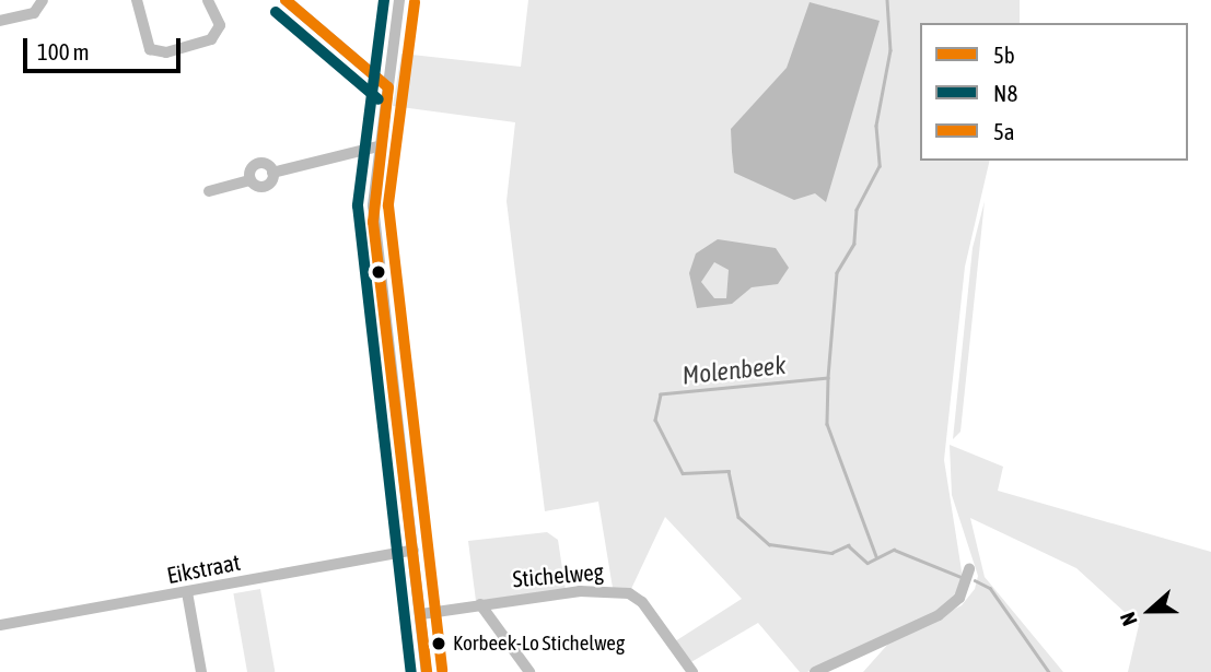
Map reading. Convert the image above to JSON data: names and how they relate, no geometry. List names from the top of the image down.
{
  "streets": {
    "street": ["Eikstraat", "Stichelweg"]
  },
  "water": ["Molenbeek"],
  "places": ["Korbeek-Lo Stichelweg"],
  "lines": ["transit line 5b", "transit line N8", "transit line 5a"],
  "legend": ["5b", "N8", "5a"],
  "scale_bar": "100 m",
  "north": "left"
}
